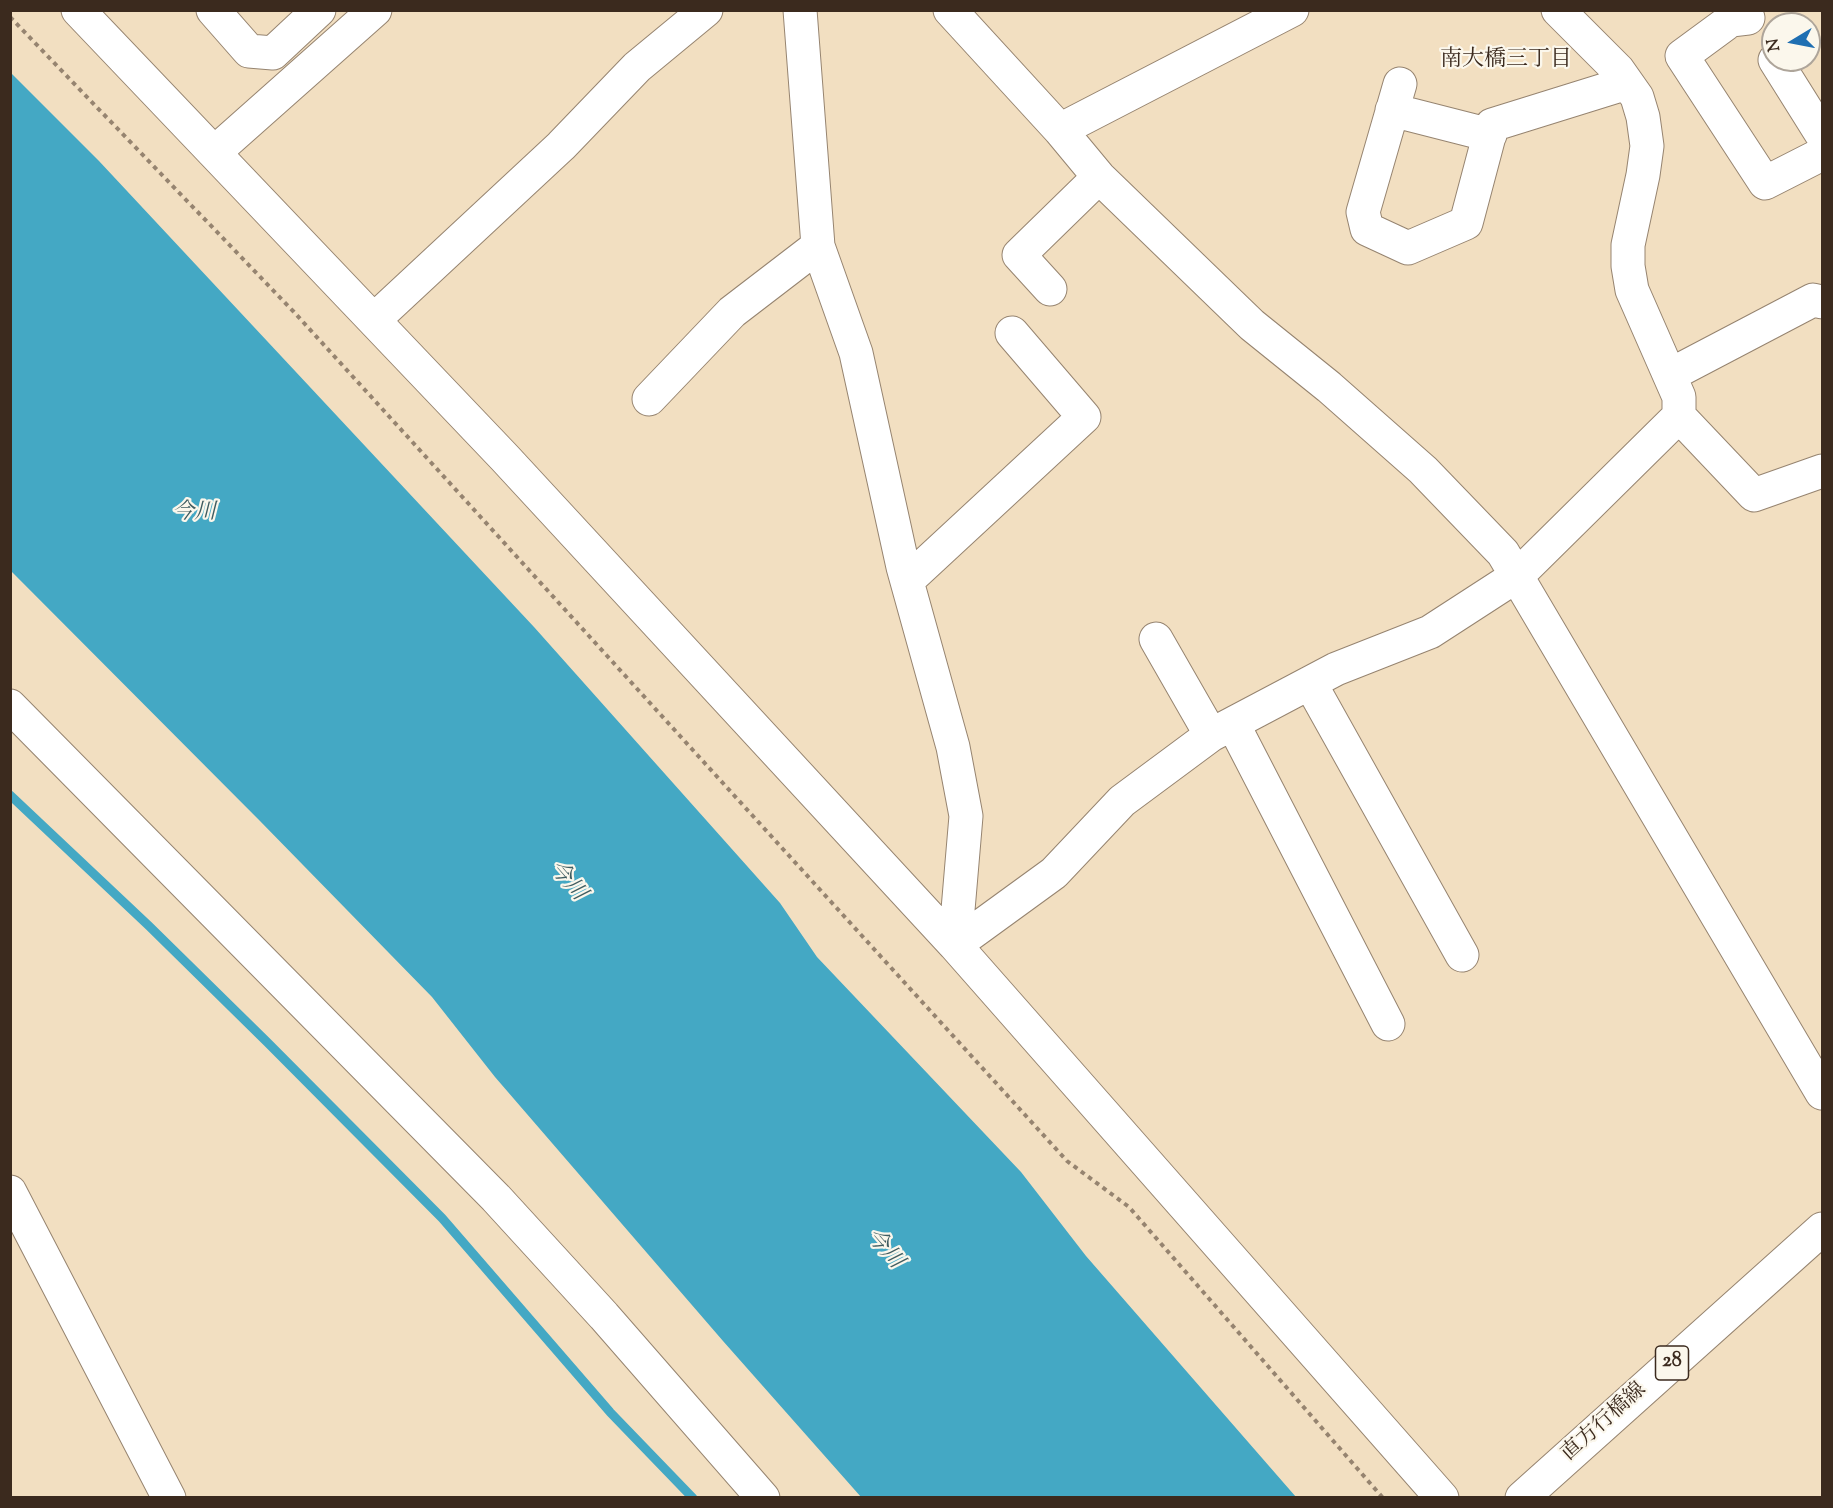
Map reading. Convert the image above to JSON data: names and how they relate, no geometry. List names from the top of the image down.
{
  "streets": {
    "street": ["28", "直方行橋線"]
  },
  "districts": ["南大橋三丁目"],
  "water": ["今川"],
  "north": "left"
}
